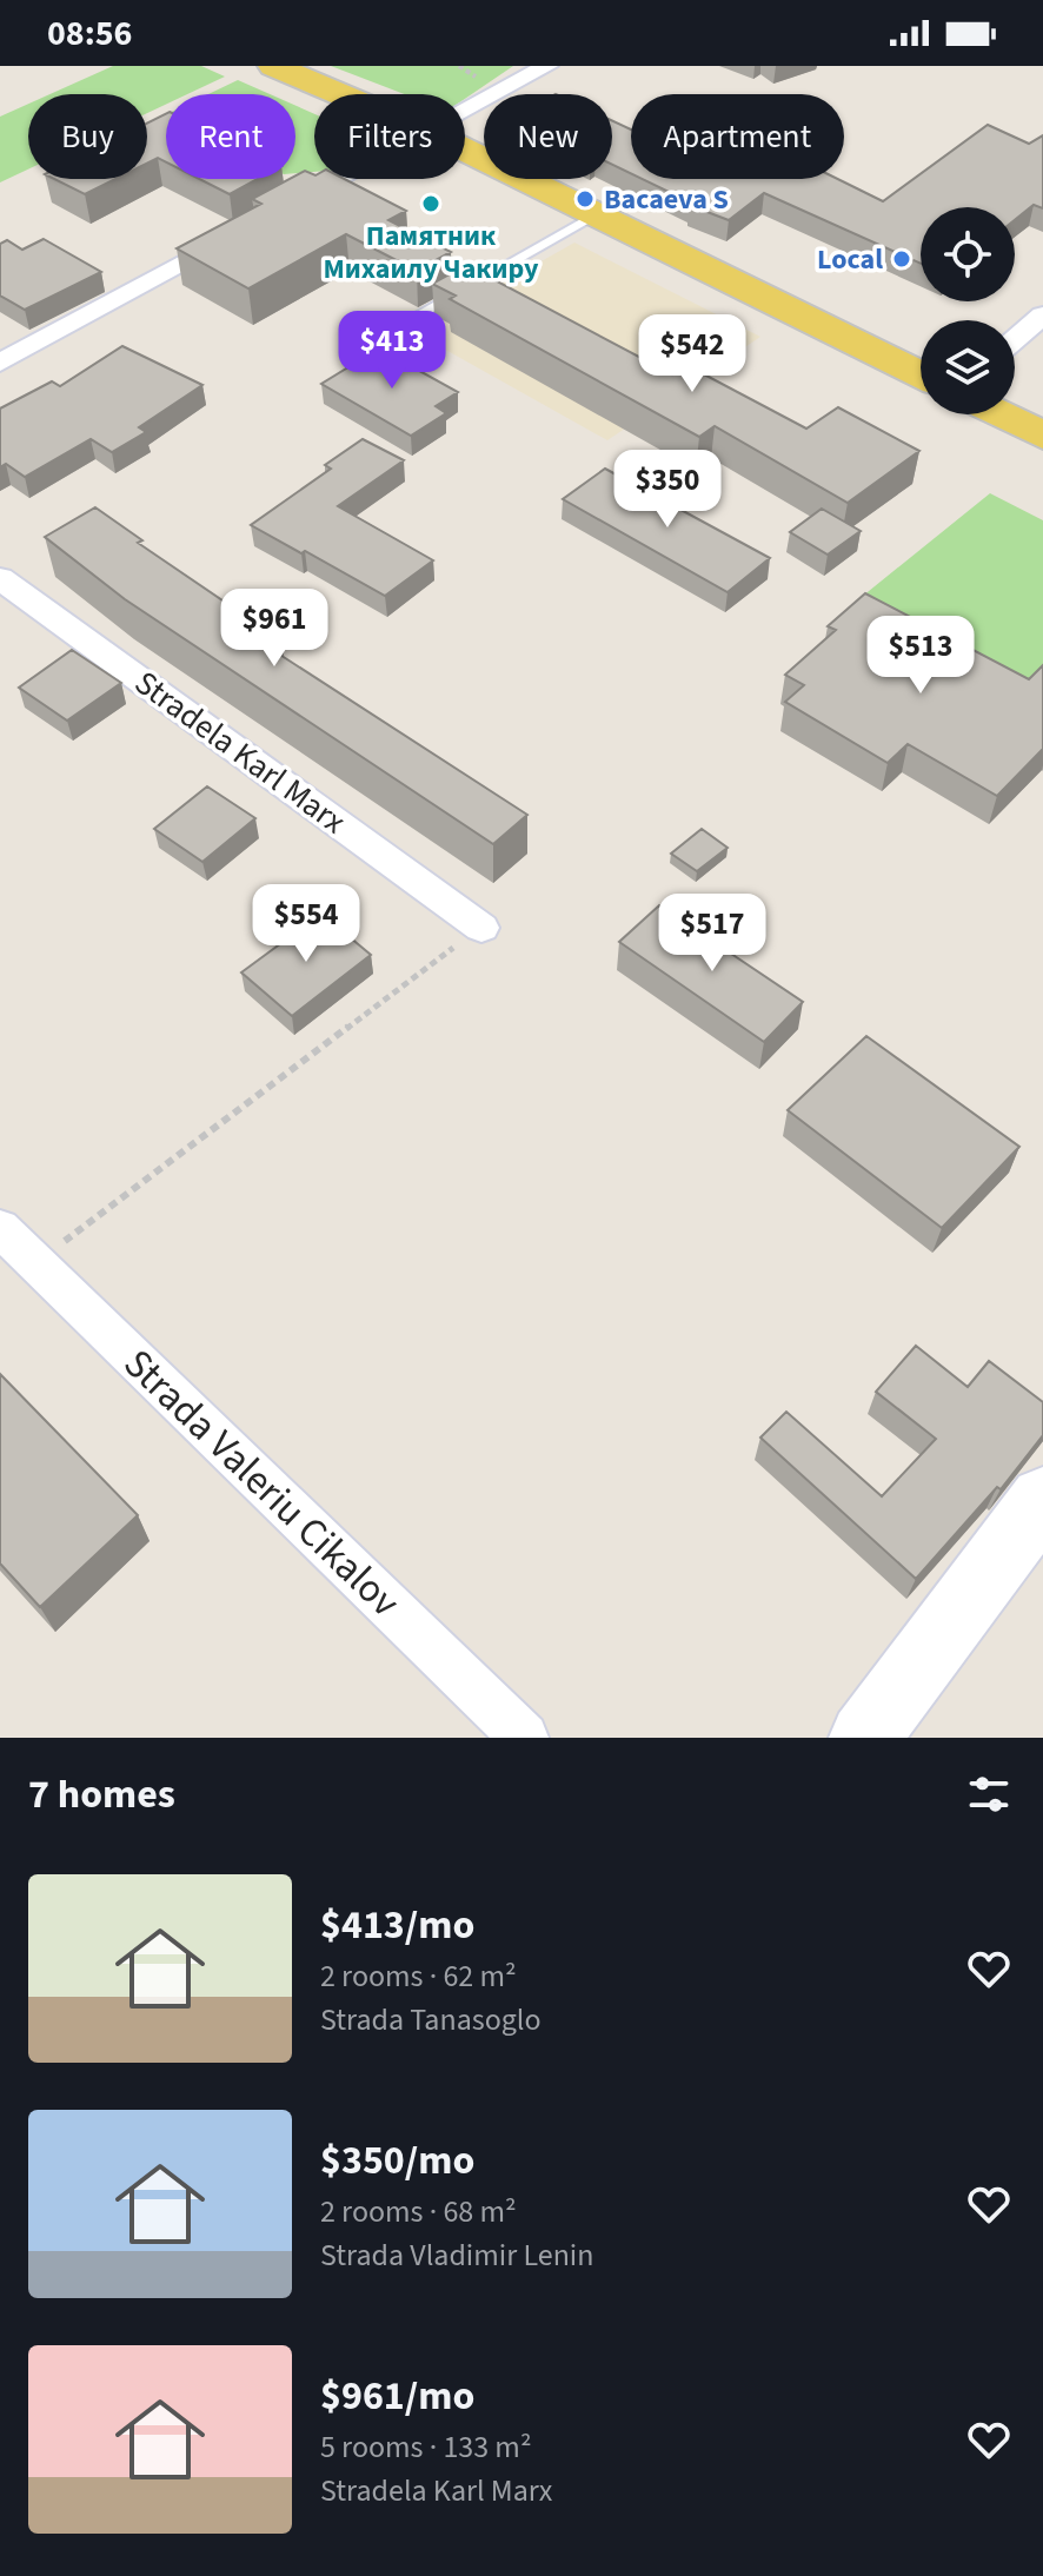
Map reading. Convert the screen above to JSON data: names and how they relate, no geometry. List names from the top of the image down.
{
  "streets": {
    "street": ["Stradela Karl Marx", "Strada Valeriu Cikalov"]
  },
  "places": ["Bacaeva S", "Памятник Михаилу Чакиру", "Local"],
  "page": {
    "status": "08:56",
    "chip": [
      "Buy",
      "Rent",
      "Filters",
      "New",
      "Apartment"
    ],
    "price": [
      "$413",
      "$542",
      "$350",
      "$961",
      "$513",
      "$554",
      "$517"
    ],
    "heading": "7 homes",
    "list": [
      {
        "name": "$413/mo",
        "note": "2 rooms · 62 m² · Strada Tanasoglo"
      },
      {
        "name": "$350/mo",
        "note": "2 rooms · 68 m² · Strada Vladimir Lenin"
      },
      {
        "name": "$961/mo",
        "note": "5 rooms · 133 m² · Stradela Karl Marx"
      }
    ]
  }
}
